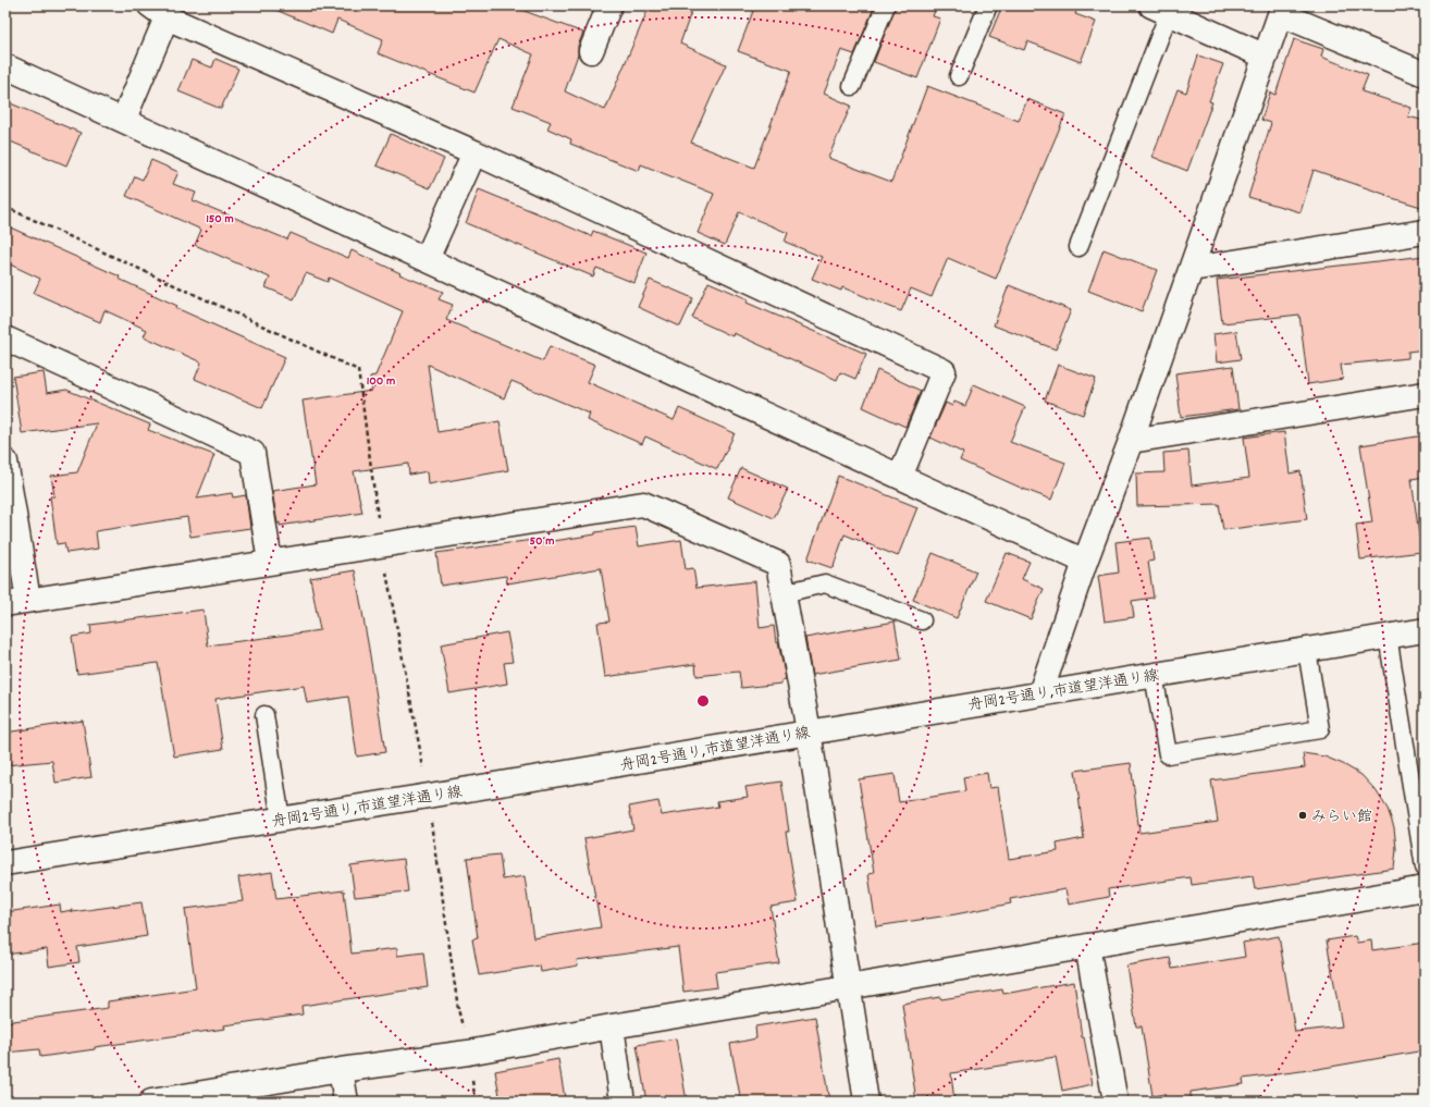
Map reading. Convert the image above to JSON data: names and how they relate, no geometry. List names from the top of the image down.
{
  "streets": {
    "street": ["舟岡2号通り,市道望洋通り線"]
  },
  "places": ["みらい館"],
  "rings": ["150 m", "100 m", "50 m"]
}
